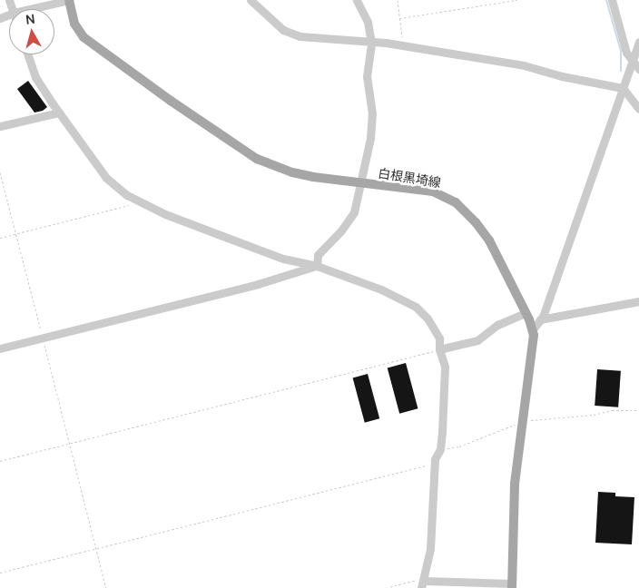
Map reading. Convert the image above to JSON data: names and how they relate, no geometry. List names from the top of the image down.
{
  "streets": {
    "main road": ["白根黒埼線"]
  },
  "north": "top"
}
